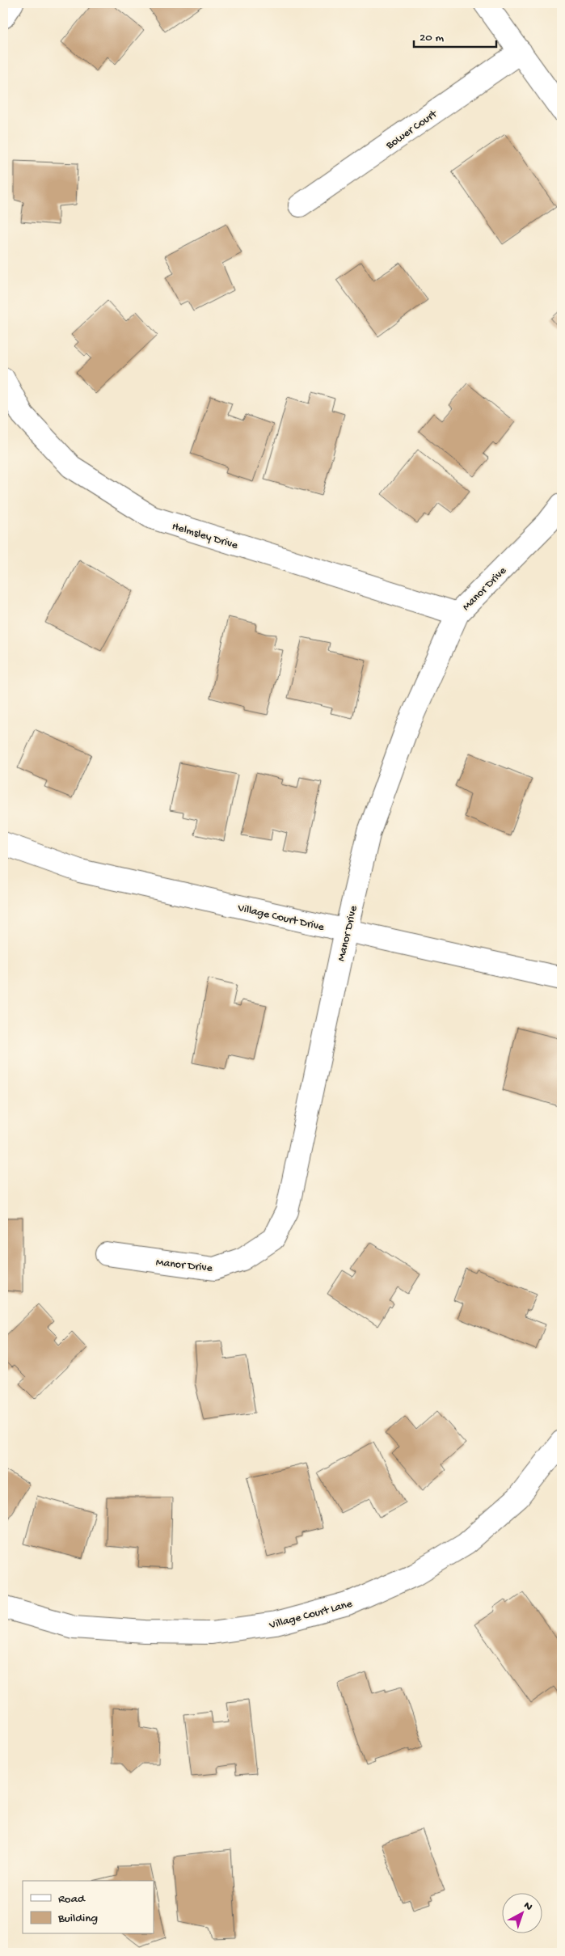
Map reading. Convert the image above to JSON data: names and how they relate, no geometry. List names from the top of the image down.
{
  "streets": {
    "street": [
      "Bower Court",
      "Helmsley Drive",
      "Manor Drive",
      "Village Court Drive",
      "Village Court Lane"
    ]
  },
  "crossings": [
    ["Helmsley Drive", "Manor Drive"],
    ["Manor Drive", "Village Court Drive"]
  ],
  "legend": ["Road", "Building"],
  "scale_bar": "20 m",
  "north": "top right"
}
